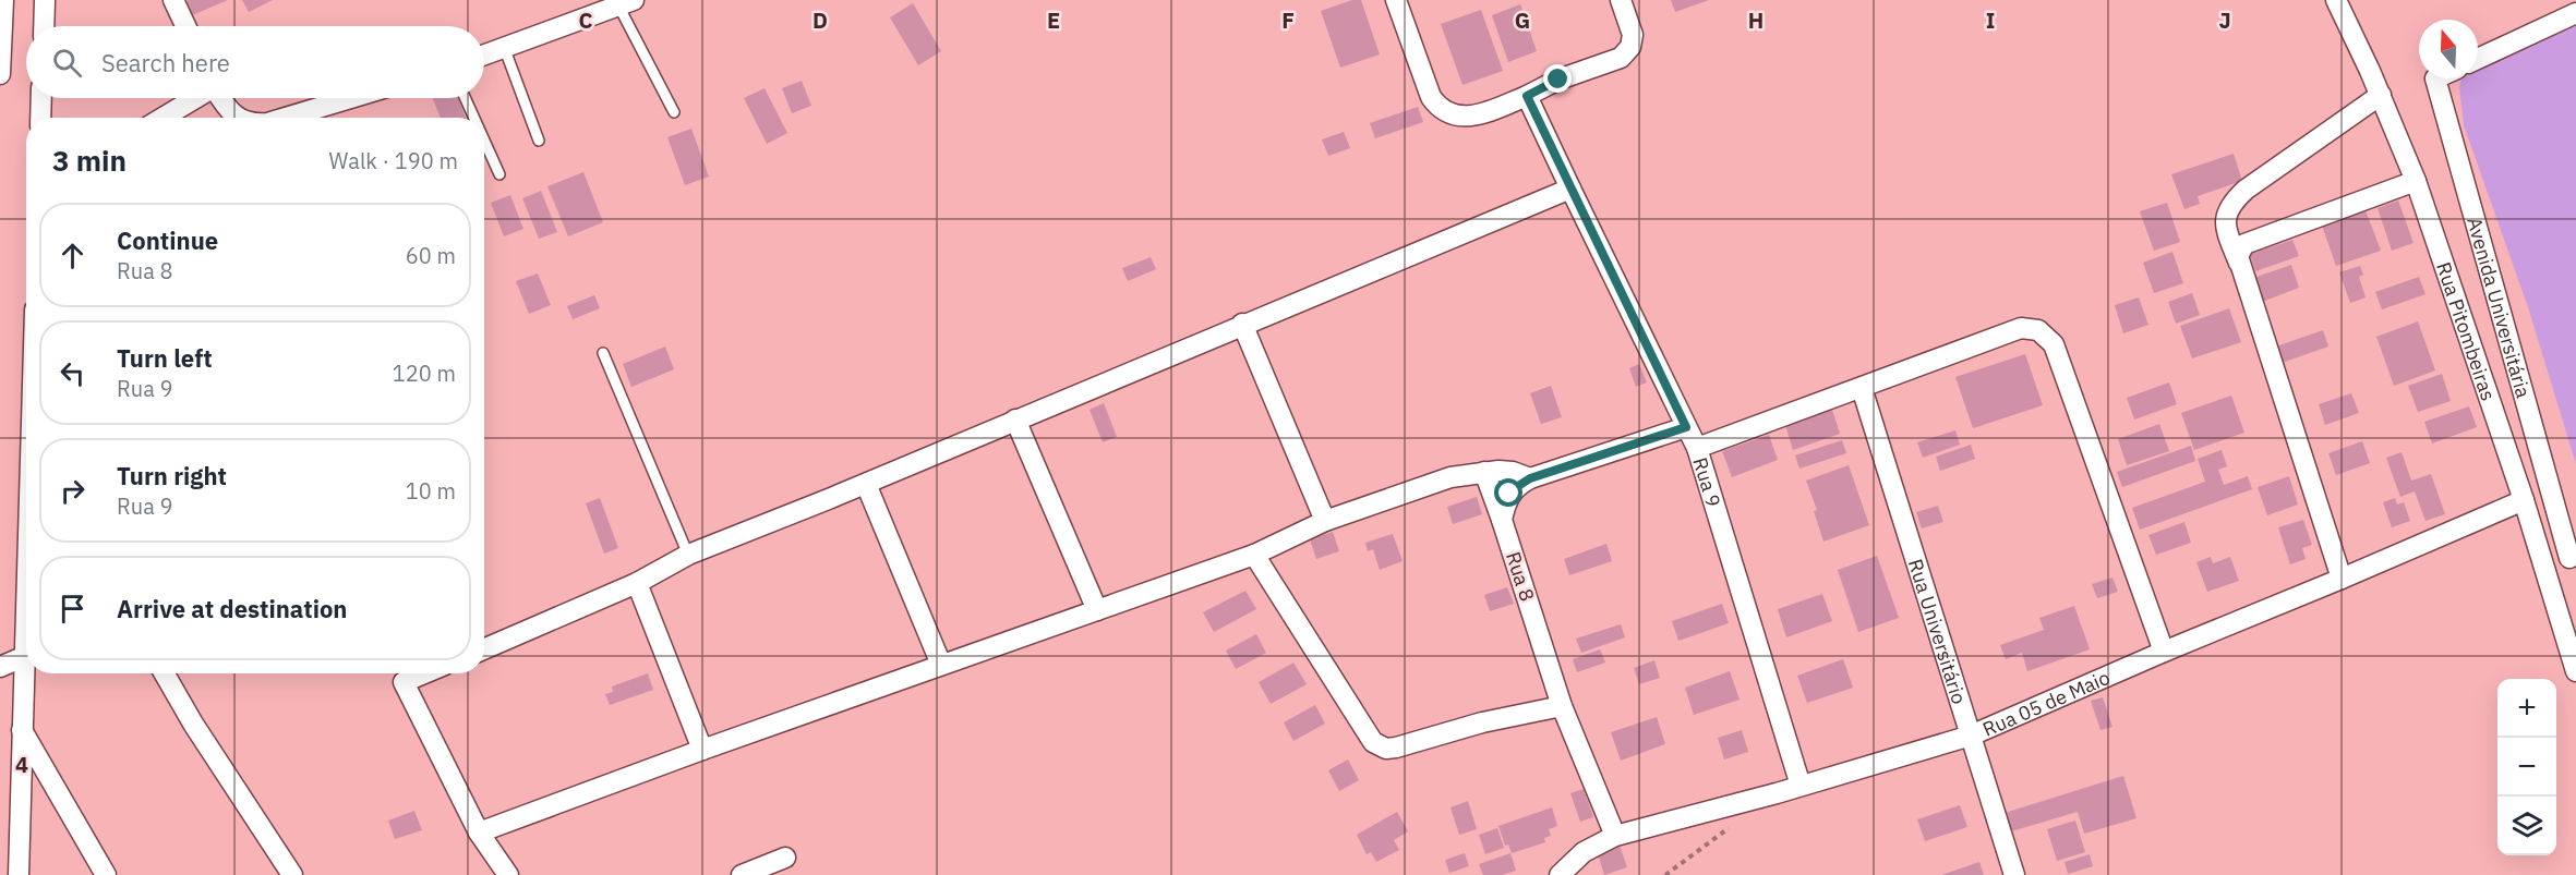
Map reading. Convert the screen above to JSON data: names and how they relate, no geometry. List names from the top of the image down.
{
  "streets": {
    "street": [
      "Avenida Universitária",
      "Rua Pitombeiras",
      "Rua 9",
      "Rua 8",
      "Rua Universitário",
      "Rua 05 de Maio"
    ]
  },
  "crossings": [
    ["Rua Pitombeiras", "Rua 05 de Maio"],
    ["Rua 9", "Rua 05 de Maio"],
    ["Rua 8", "Rua 05 de Maio"],
    ["Rua Universitário", "Rua 05 de Maio"]
  ],
  "north": "top",
  "page": {
    "search": "Search here",
    "heading": ["3 min", "Walk · 190 m"],
    "list": [
      ["Continue", "Rua 8", "60 m"],
      ["Turn left", "Rua 9", "120 m"],
      ["Turn right", "Rua 9", "10 m"],
      "Arrive at destination"
    ],
    "map_buttons": ["+", "−"]
  },
  "grid": {
    "columns": [
      "C",
      "D",
      "E",
      "F",
      "G",
      "H",
      "I",
      "J"
    ],
    "rows": ["4"]
  }
}
